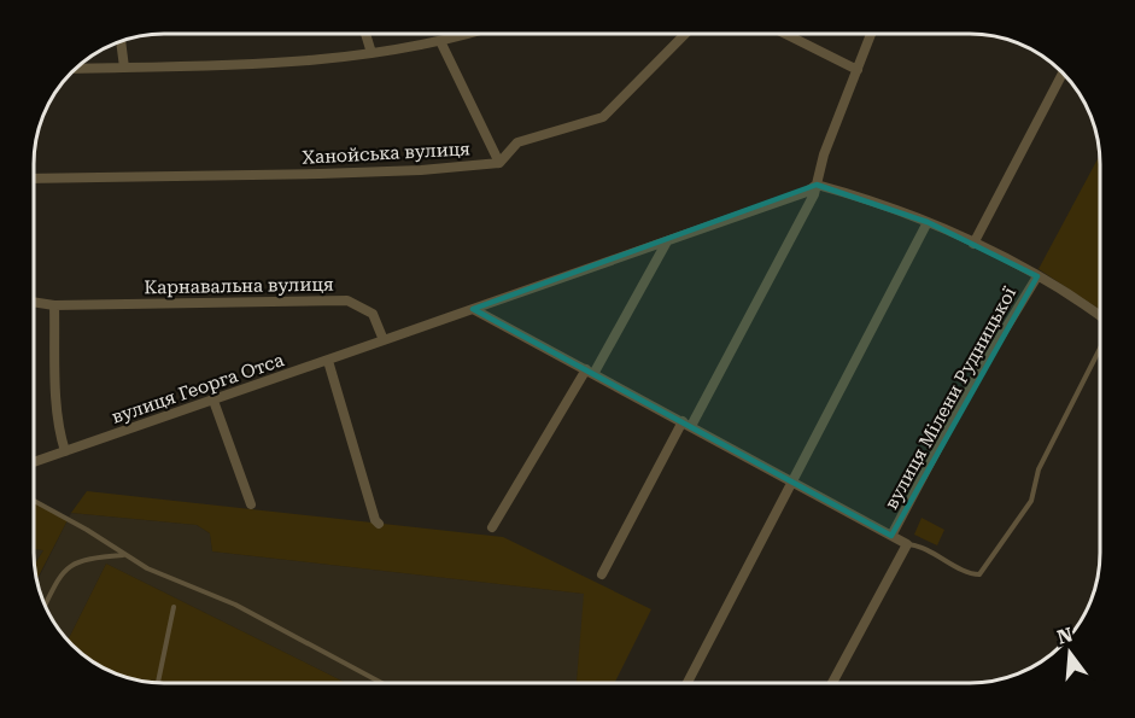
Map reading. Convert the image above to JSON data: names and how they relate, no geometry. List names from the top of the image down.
{
  "streets": {
    "street": [
      "Ханойська вулиця",
      "Карнавальна вулиця",
      "вулиця Георга Отса",
      "вулиця Мілени Рудницької"
    ]
  },
  "crossings": [
    ["Карнавальна вулиця", "вулиця Георга Отса"]
  ],
  "north": "top"
}
